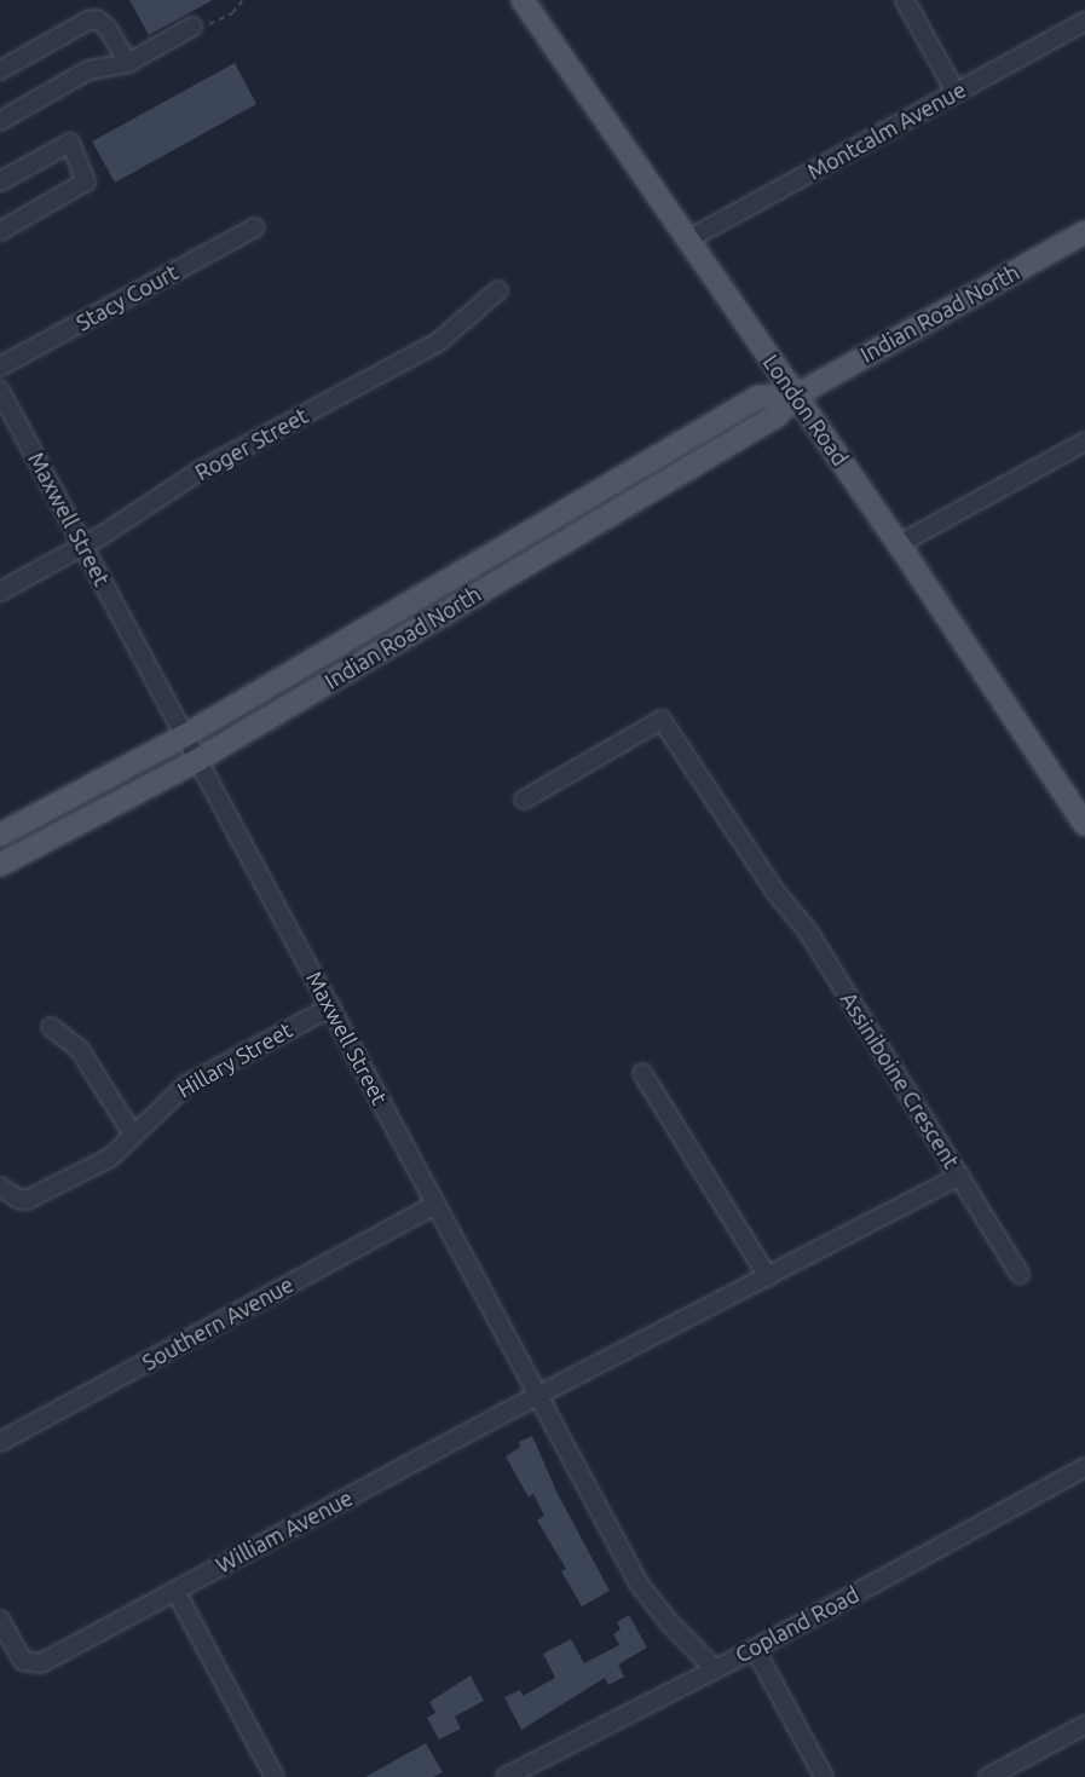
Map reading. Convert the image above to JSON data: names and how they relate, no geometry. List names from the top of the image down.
{
  "streets": {
    "main road": ["Indian Road North", "London Road"],
    "street": [
      "Montcalm Avenue",
      "Stacy Court",
      "Roger Street",
      "Maxwell Street",
      "Hillary Street",
      "Assiniboine Crescent",
      "Southern Avenue",
      "William Avenue",
      "Copland Road"
    ]
  },
  "crossings": [
    ["Montcalm Avenue", "London Road"],
    ["Indian Road North", "London Road"],
    ["Indian Road North", "Maxwell Street"],
    ["Roger Street", "Maxwell Street"],
    ["Maxwell Street", "Hillary Street"],
    ["Maxwell Street", "Assiniboine Crescent"],
    ["Maxwell Street", "Southern Avenue"],
    ["Maxwell Street", "William Avenue"],
    ["Maxwell Street", "Copland Road"],
    ["Assiniboine Crescent", "William Avenue"]
  ]
}
